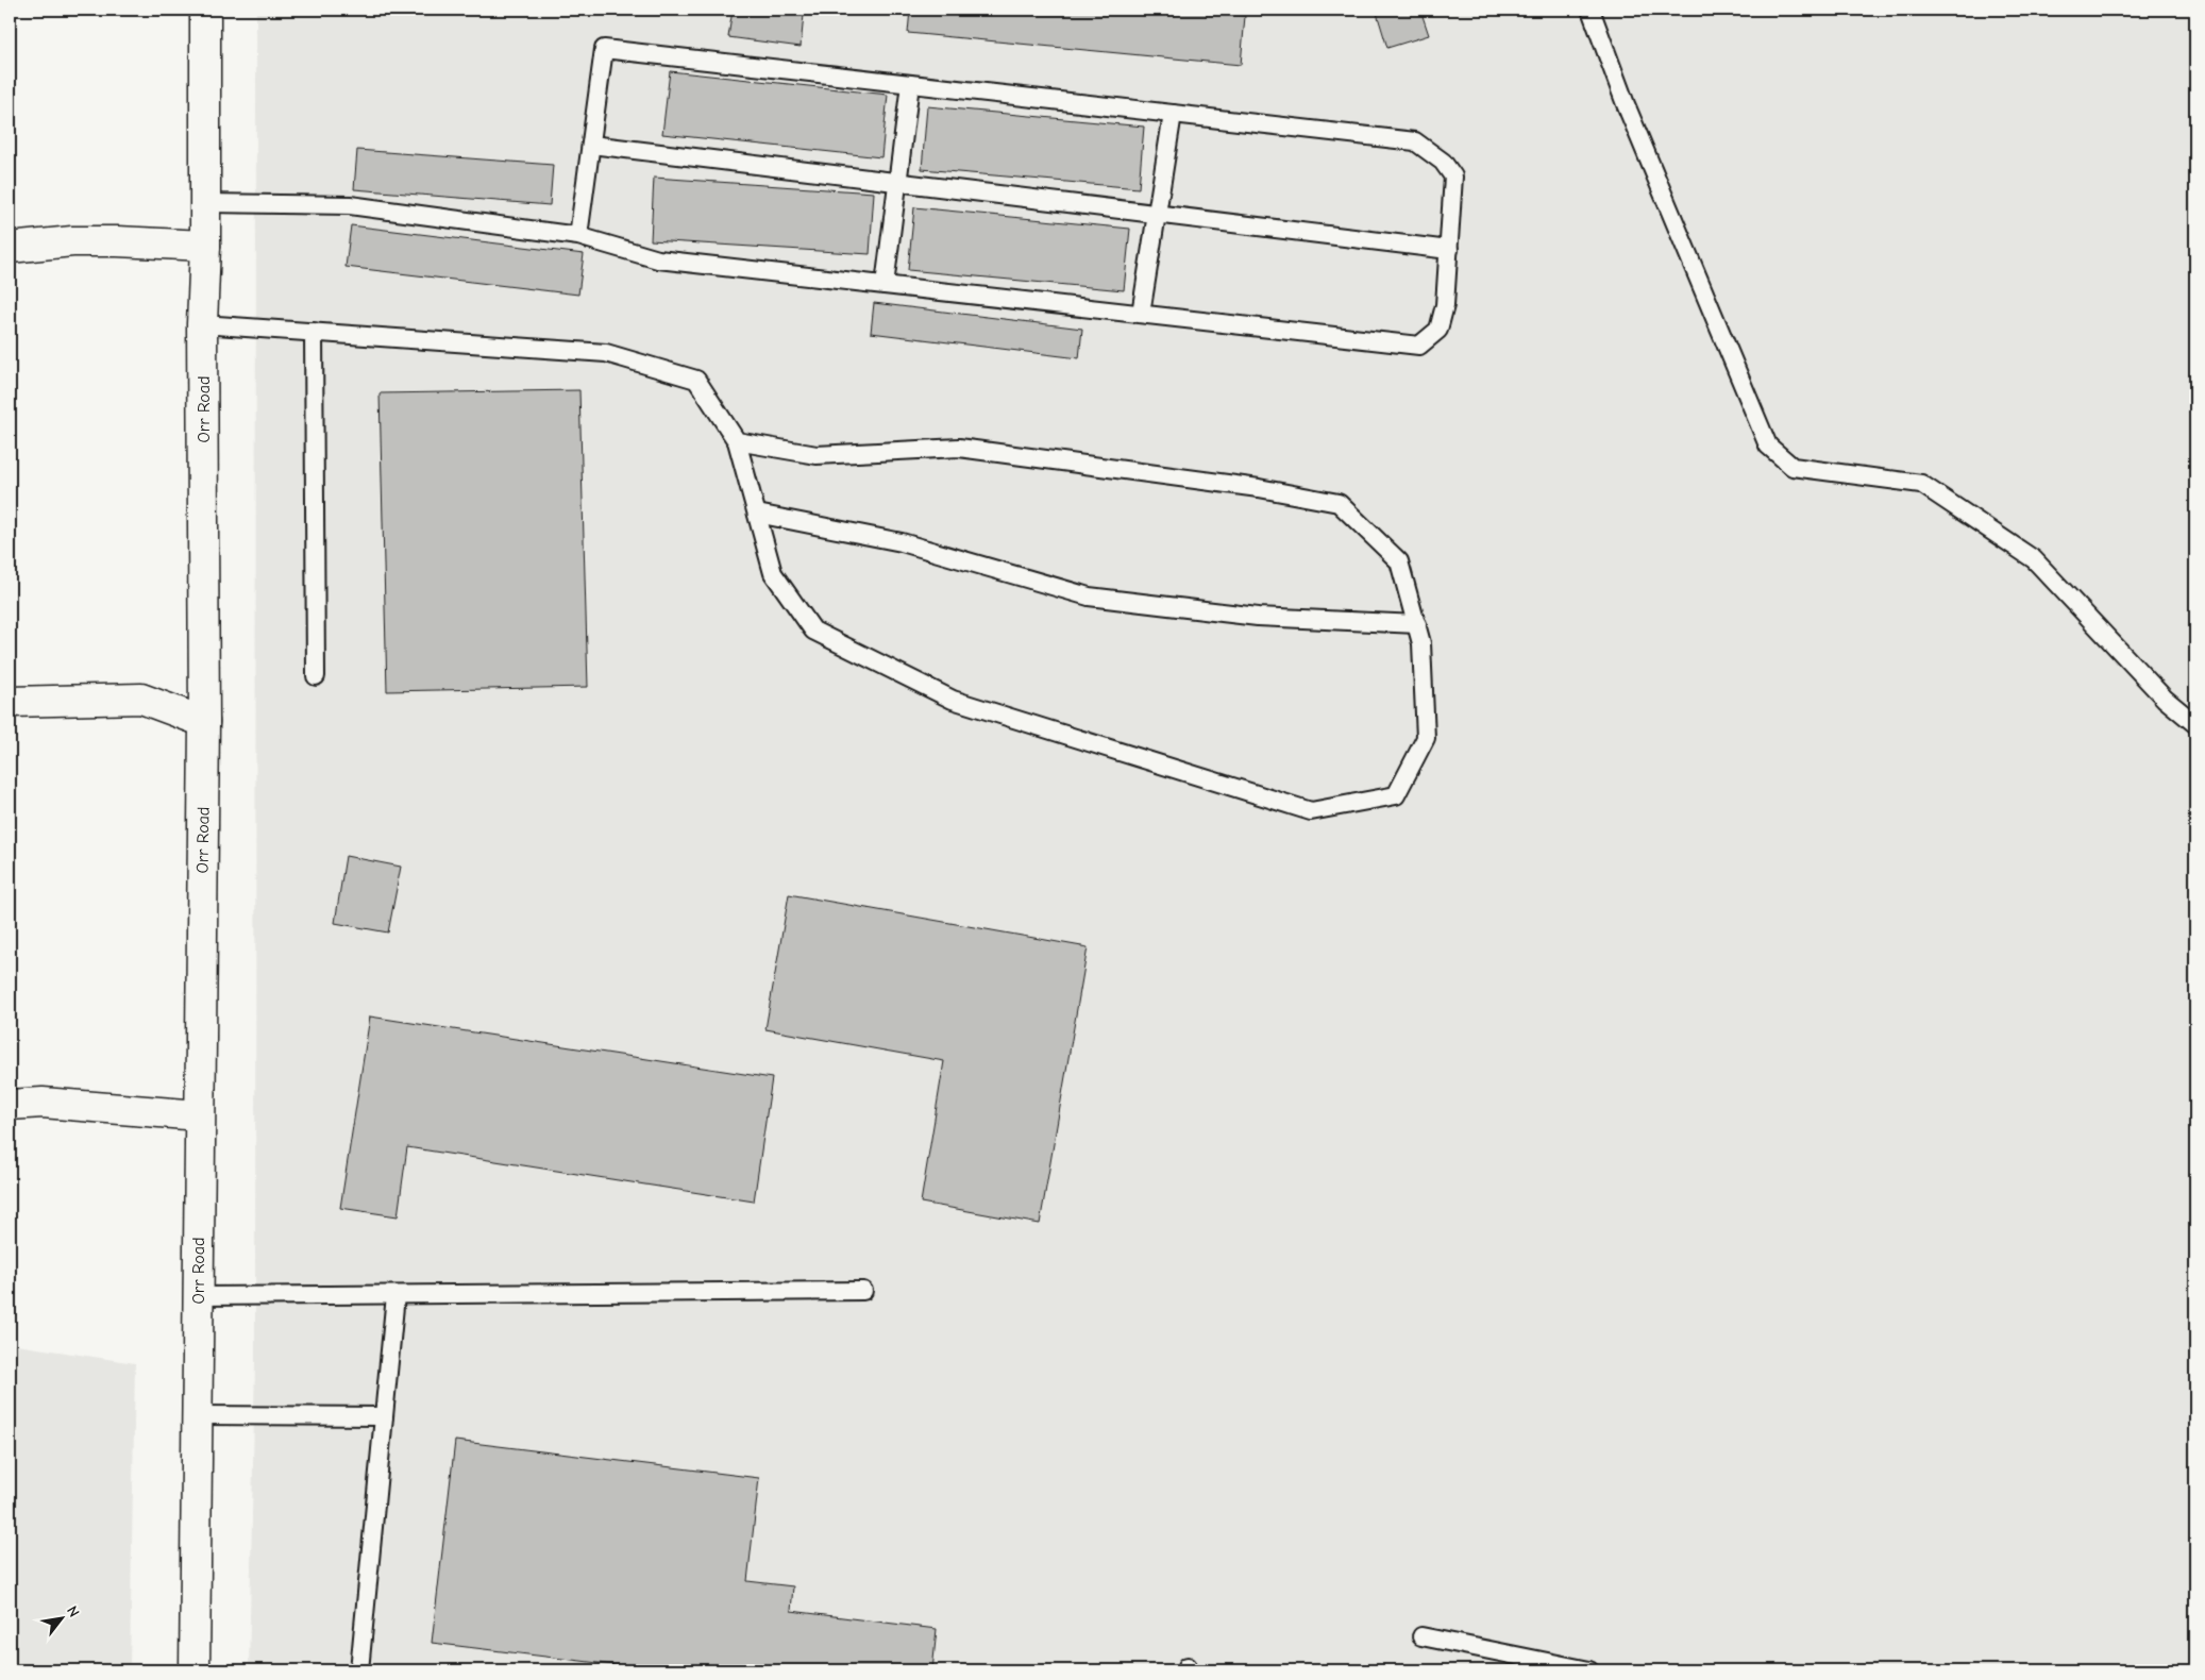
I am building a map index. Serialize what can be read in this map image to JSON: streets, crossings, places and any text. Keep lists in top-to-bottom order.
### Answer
{
  "streets": {
    "street": ["Orr Road"]
  },
  "north": "top right"
}
